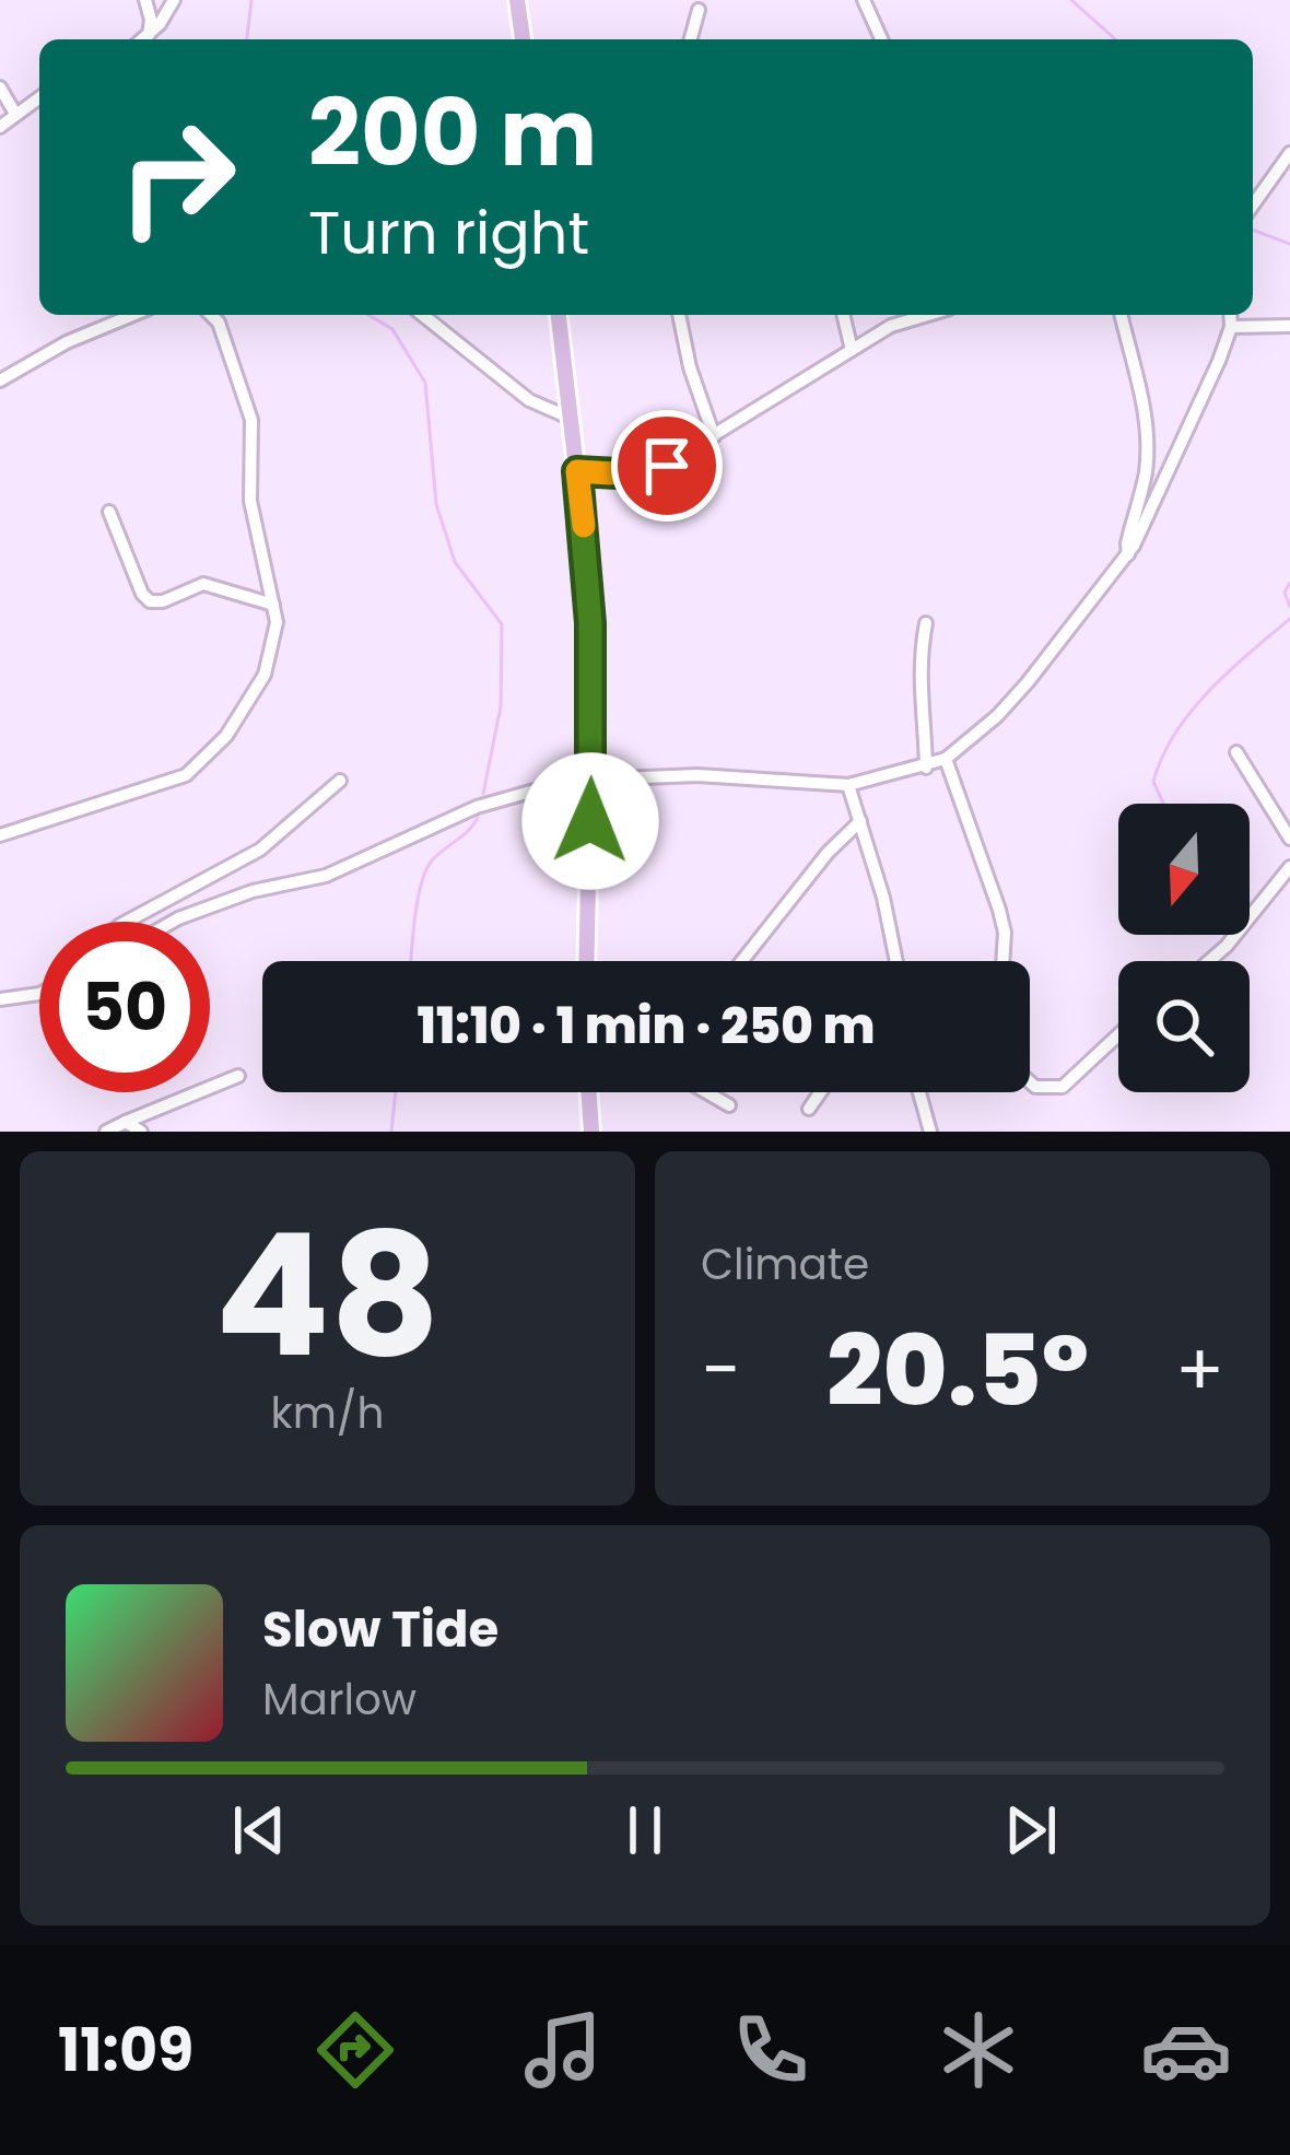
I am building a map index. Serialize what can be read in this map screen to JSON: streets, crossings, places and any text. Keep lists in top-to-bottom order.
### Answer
{
  "north": "bottom",
  "page": {
    "turn": ["200 m", "Turn right"],
    "limit": "50",
    "trip": "11:10 · 1 min · 250 m",
    "tile": [
      ["48", "km/h"],
      "Climate"
    ],
    "heat": ["−", "20.5°", "+"],
    "song": ["Slow Tide", "Marlow"],
    "tabs": "11:09"
  }
}
